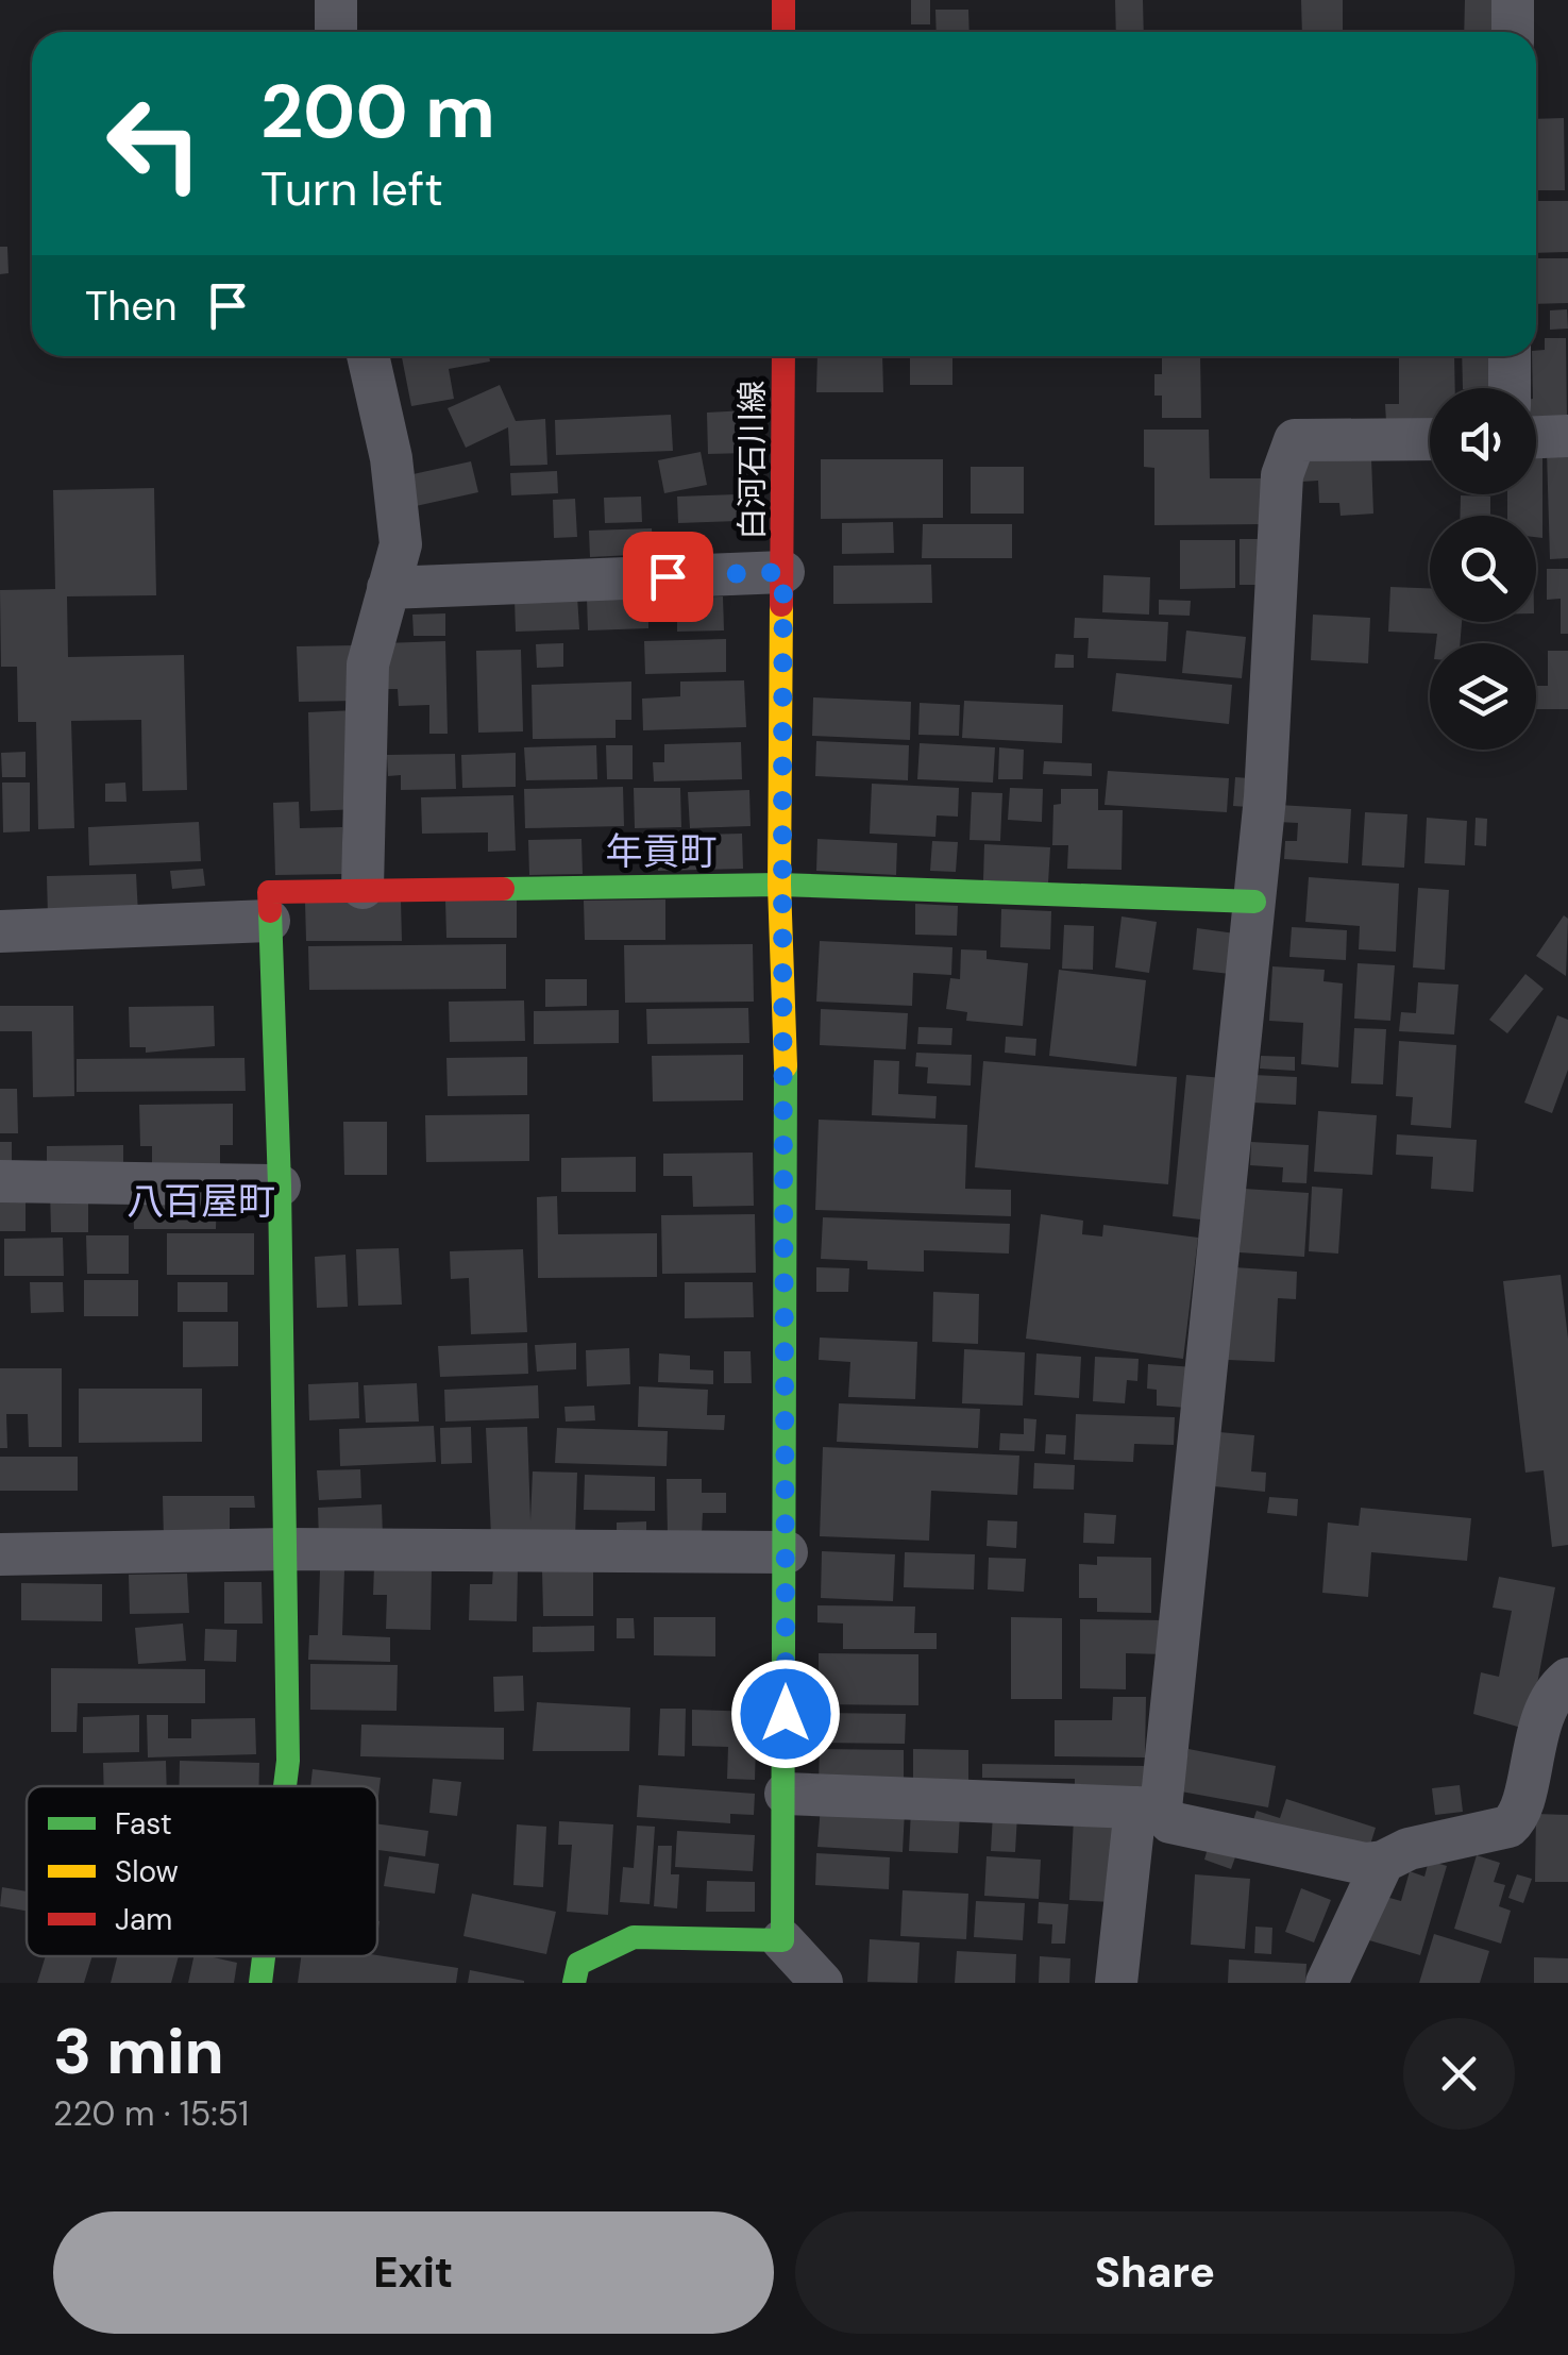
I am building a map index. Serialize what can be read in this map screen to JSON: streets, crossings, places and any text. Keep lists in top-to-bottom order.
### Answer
{
  "streets": {
    "street": ["白河石川線"]
  },
  "districts": ["年貢町", "八百屋町"],
  "legend": ["Fast", "Slow", "Jam"],
  "page": {
    "turn": ["200 m", "Turn left"],
    "then": "Then",
    "heading": ["3 min", "220 m · 15:51"],
    "buttons": ["Exit", "Share"]
  }
}
